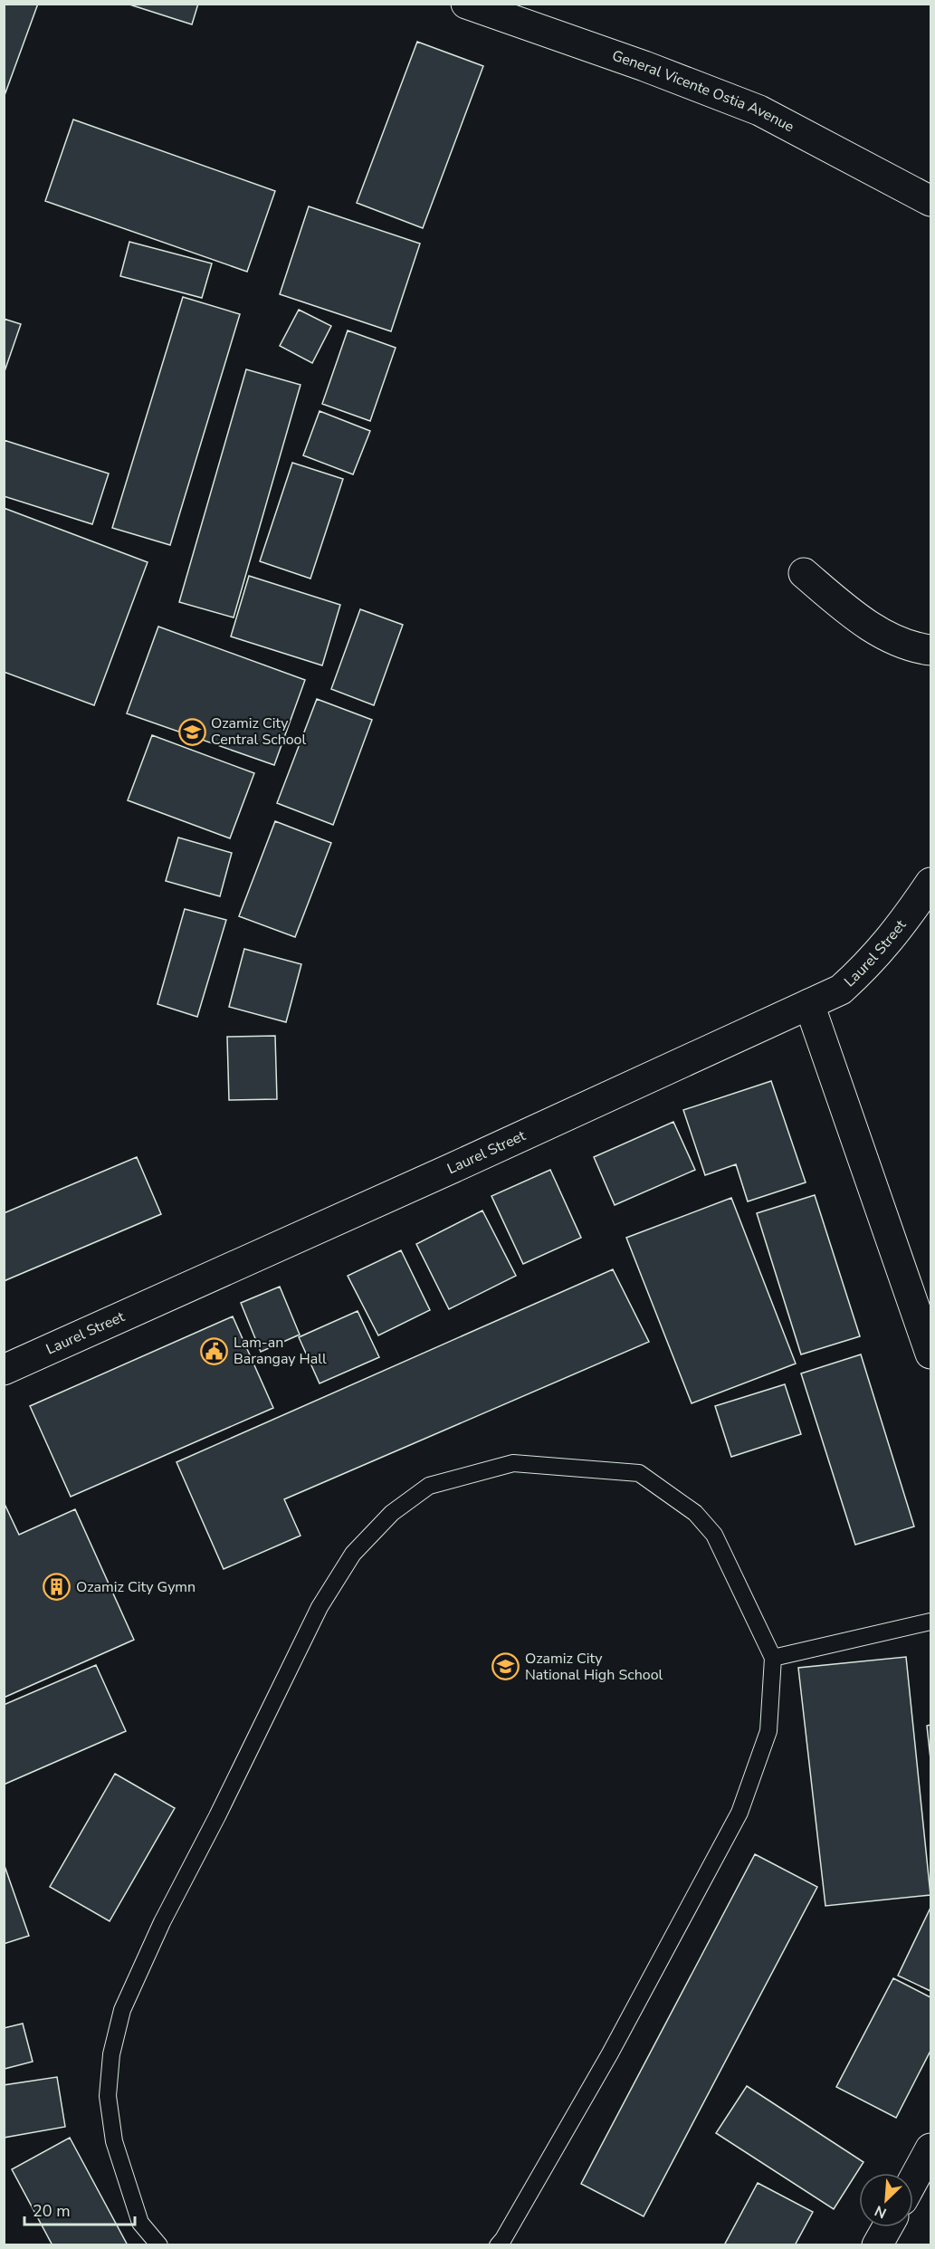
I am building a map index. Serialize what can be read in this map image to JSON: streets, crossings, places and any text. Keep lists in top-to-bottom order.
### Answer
{
  "streets": {
    "street": ["General Vicente Ostia Avenue", "Laurel Street"]
  },
  "places": {
    "school or university": ["Ozamiz City Central School", "Ozamiz City National High School"],
    "public building": ["Lam-an Barangay Hall"],
    "building": ["Ozamiz City Gymn"]
  },
  "scale_bar": "20 m",
  "north": "bottom left"
}
